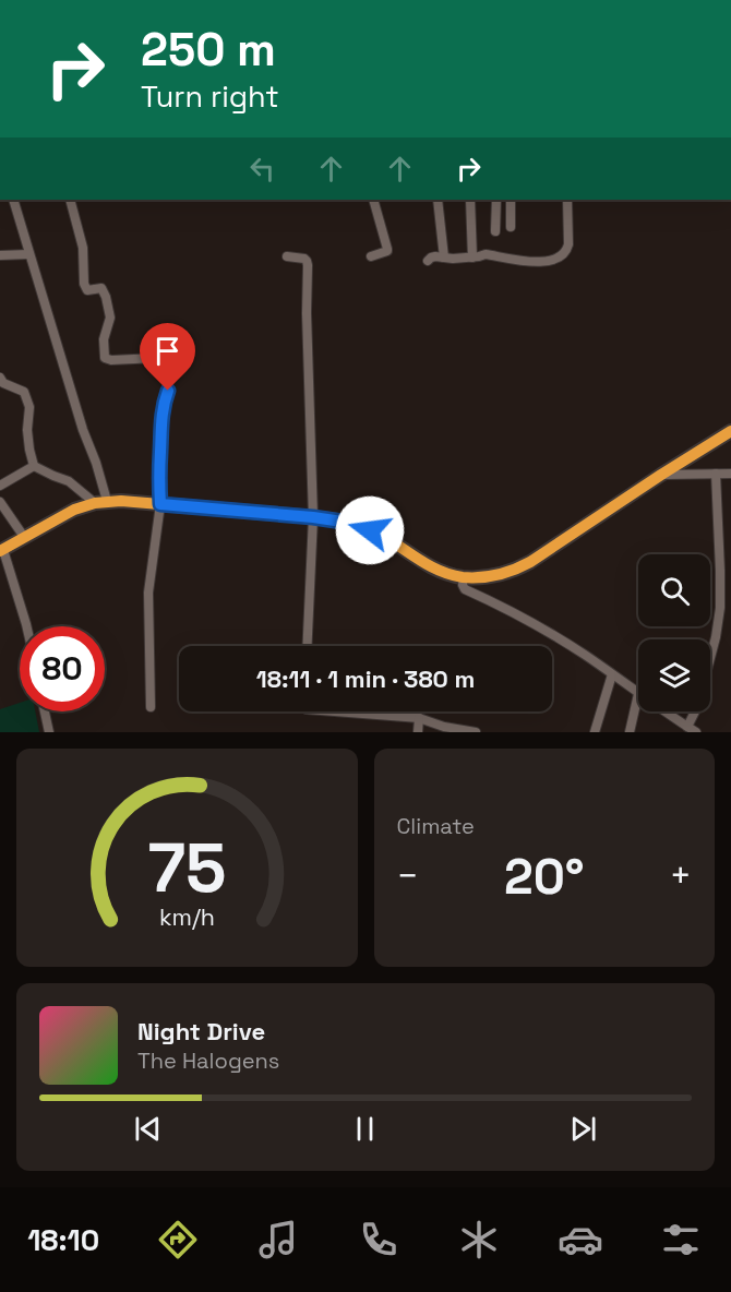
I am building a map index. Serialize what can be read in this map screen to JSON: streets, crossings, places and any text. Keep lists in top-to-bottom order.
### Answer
{
  "page": {
    "turn": ["250 m", "Turn right"],
    "limit": "80",
    "trip": "18:11 · 1 min · 380 m",
    "tile": "Climate",
    "heat": ["−", "20°", "+"],
    "song": ["Night Drive", "The Halogens"],
    "tabs": "18:10",
    "gauge": ["75", "km/h"]
  }
}
